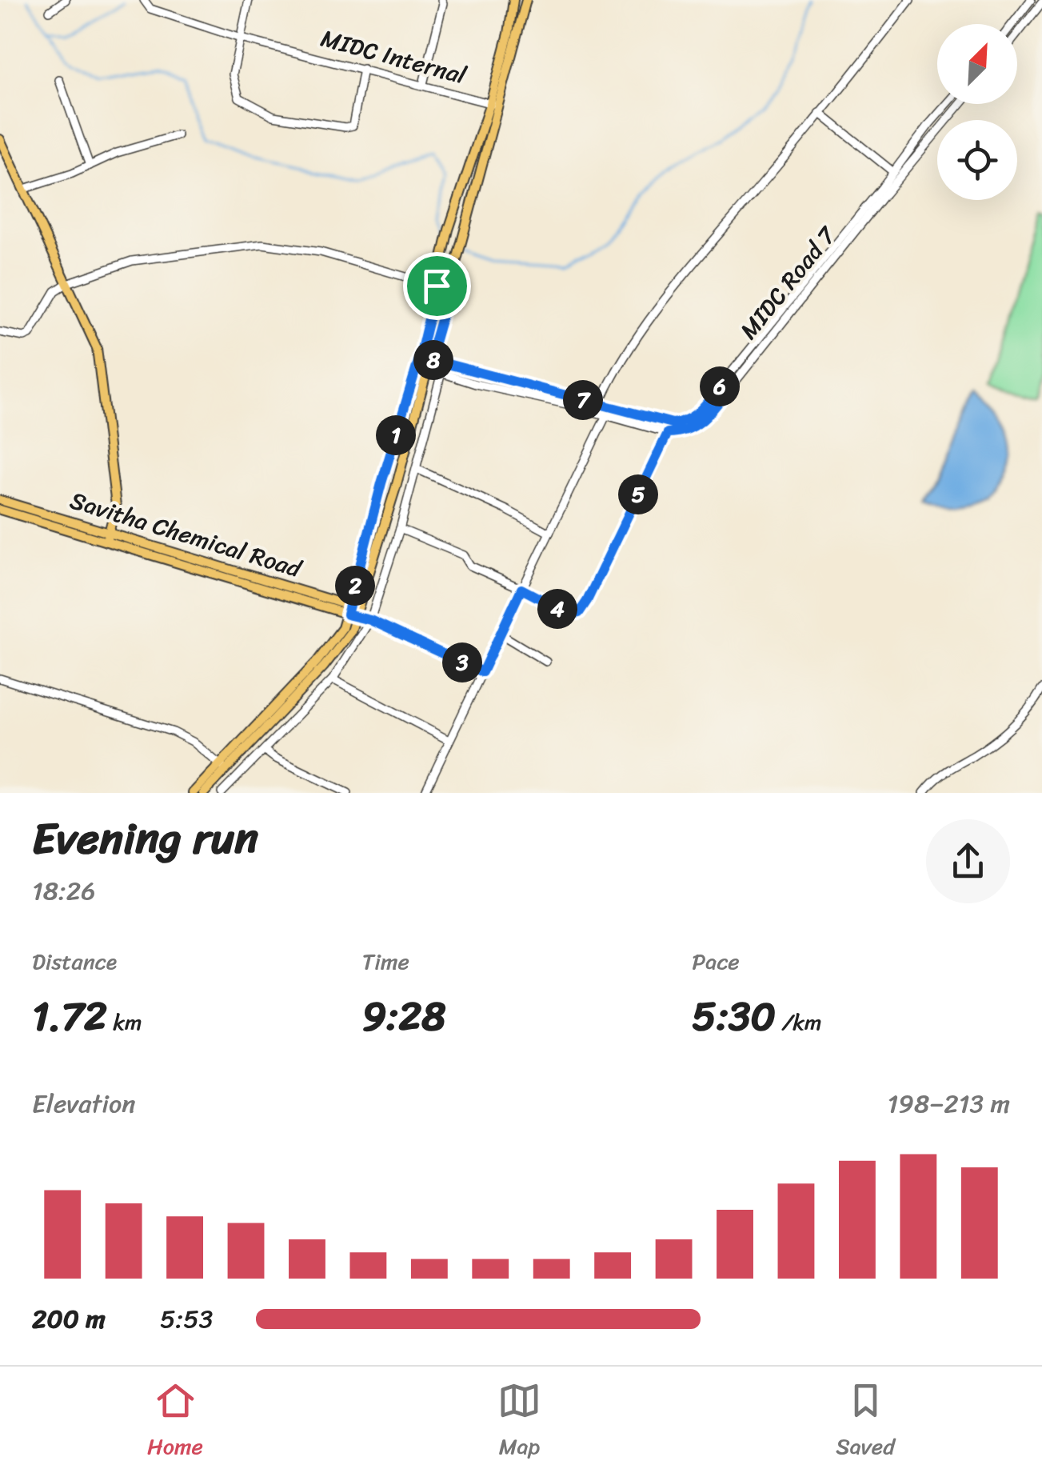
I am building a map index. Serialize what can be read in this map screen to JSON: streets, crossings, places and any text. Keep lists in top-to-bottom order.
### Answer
{
  "streets": {
    "main road": ["Savitha Chemical Road"],
    "street": ["MIDC Internal", "MIDC Road 7"]
  },
  "north": "top right",
  "page": {
    "pins": [
      "8",
      "6",
      "7",
      "1",
      "5",
      "2",
      "4",
      "3"
    ],
    "heading": ["Evening run", "18:26"],
    "stats": [
      ["Distance", "1.72 km"],
      ["Time", "9:28"],
      ["Pace", "5:30 /km"]
    ],
    "chart": ["Elevation", "198–213 m"],
    "list": [
      {
        "name": "200 m",
        "note": "5:53"
      }
    ],
    "tabs": ["Home", "Map", "Saved"]
  }
}
